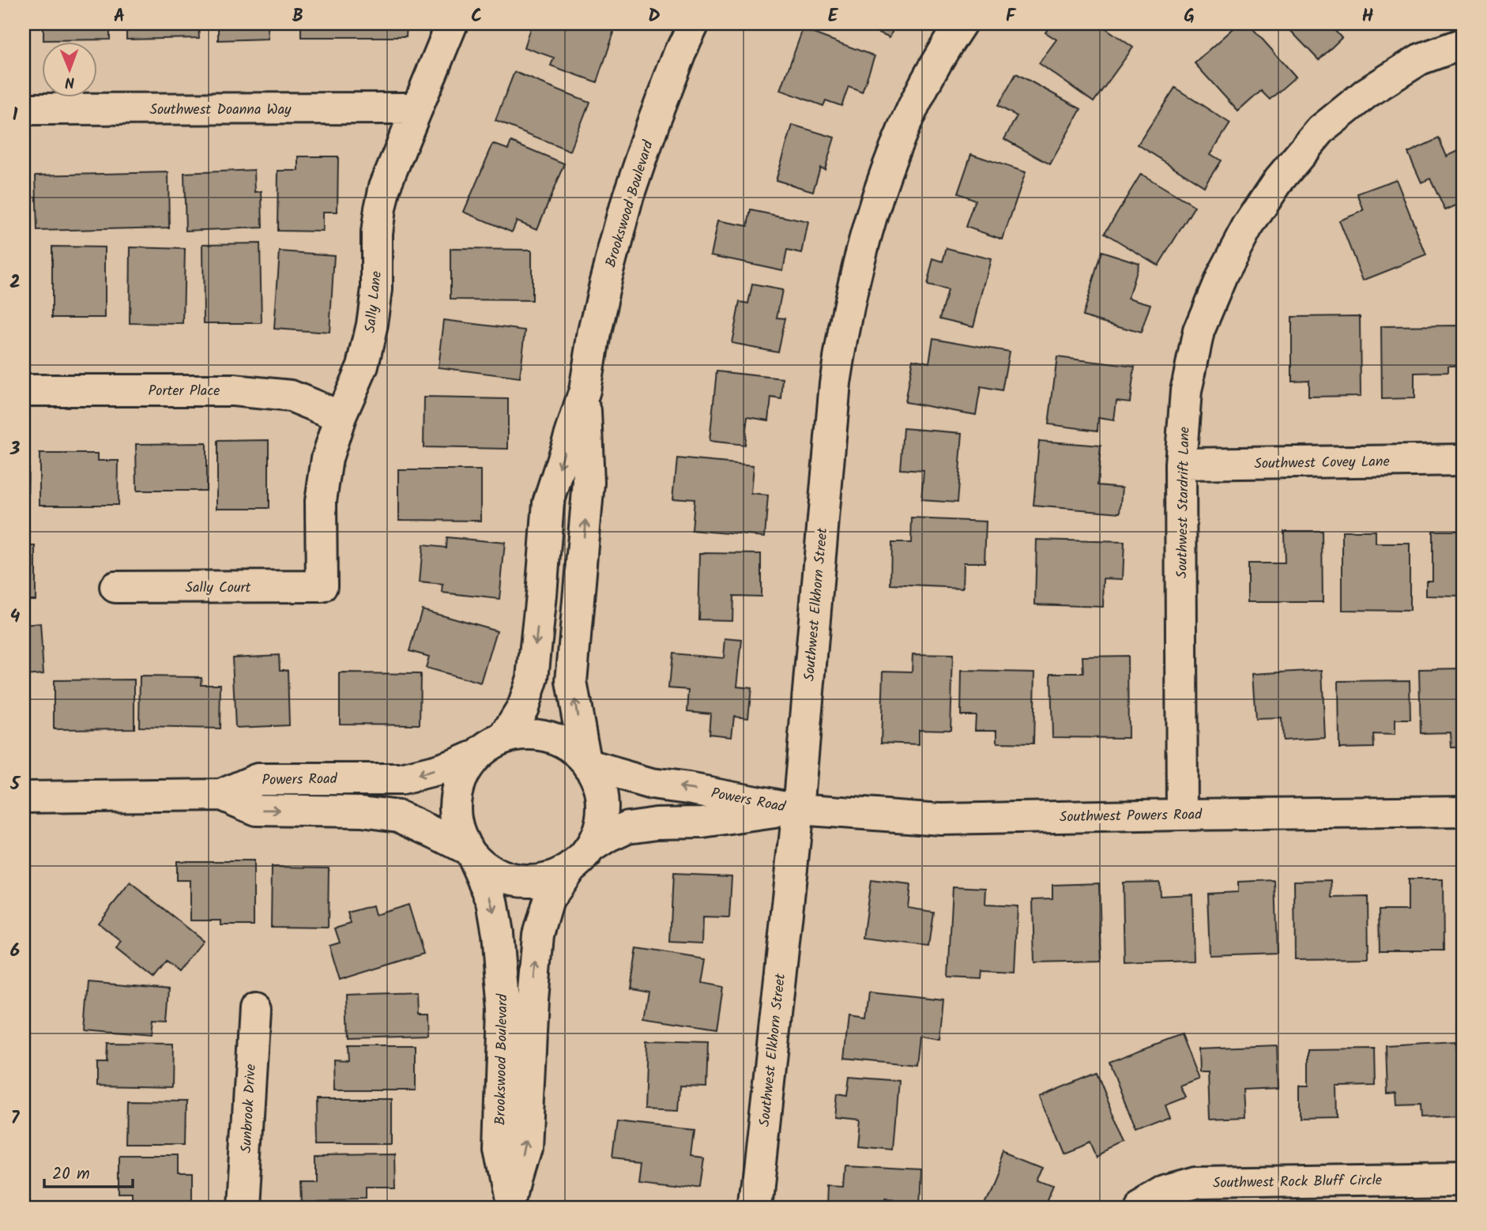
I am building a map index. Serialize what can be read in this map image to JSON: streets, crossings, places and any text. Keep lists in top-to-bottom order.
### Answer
{
  "streets": {
    "street": [
      "Southwest Doanna Way",
      "Brookswood Boulevard",
      "Sally Lane",
      "Porter Place",
      "Southwest Covey Lane",
      "Southwest Stardrift Lane",
      "Sally Court",
      "Southwest Elkhorn Street",
      "Powers Road",
      "Southwest Powers Road",
      "Sunbrook Drive",
      "Southwest Rock Bluff Circle"
    ]
  },
  "crossings": [
    ["Southwest Doanna Way", "Sally Lane"],
    ["Brookswood Boulevard", "Powers Road"],
    ["Sally Lane", "Porter Place"],
    ["Sally Lane", "Sally Court"],
    ["Southwest Covey Lane", "Southwest Stardrift Lane"],
    ["Southwest Stardrift Lane", "Southwest Powers Road"],
    ["Southwest Elkhorn Street", "Powers Road"],
    ["Southwest Elkhorn Street", "Southwest Powers Road"],
    ["Powers Road", "Southwest Powers Road"]
  ],
  "scale_bar": "20 m",
  "north": "bottom",
  "grid": {
    "columns": [
      "A",
      "B",
      "C",
      "D",
      "E",
      "F",
      "G",
      "H"
    ],
    "rows": [
      "1",
      "2",
      "3",
      "4",
      "5",
      "6",
      "7"
    ]
  }
}
